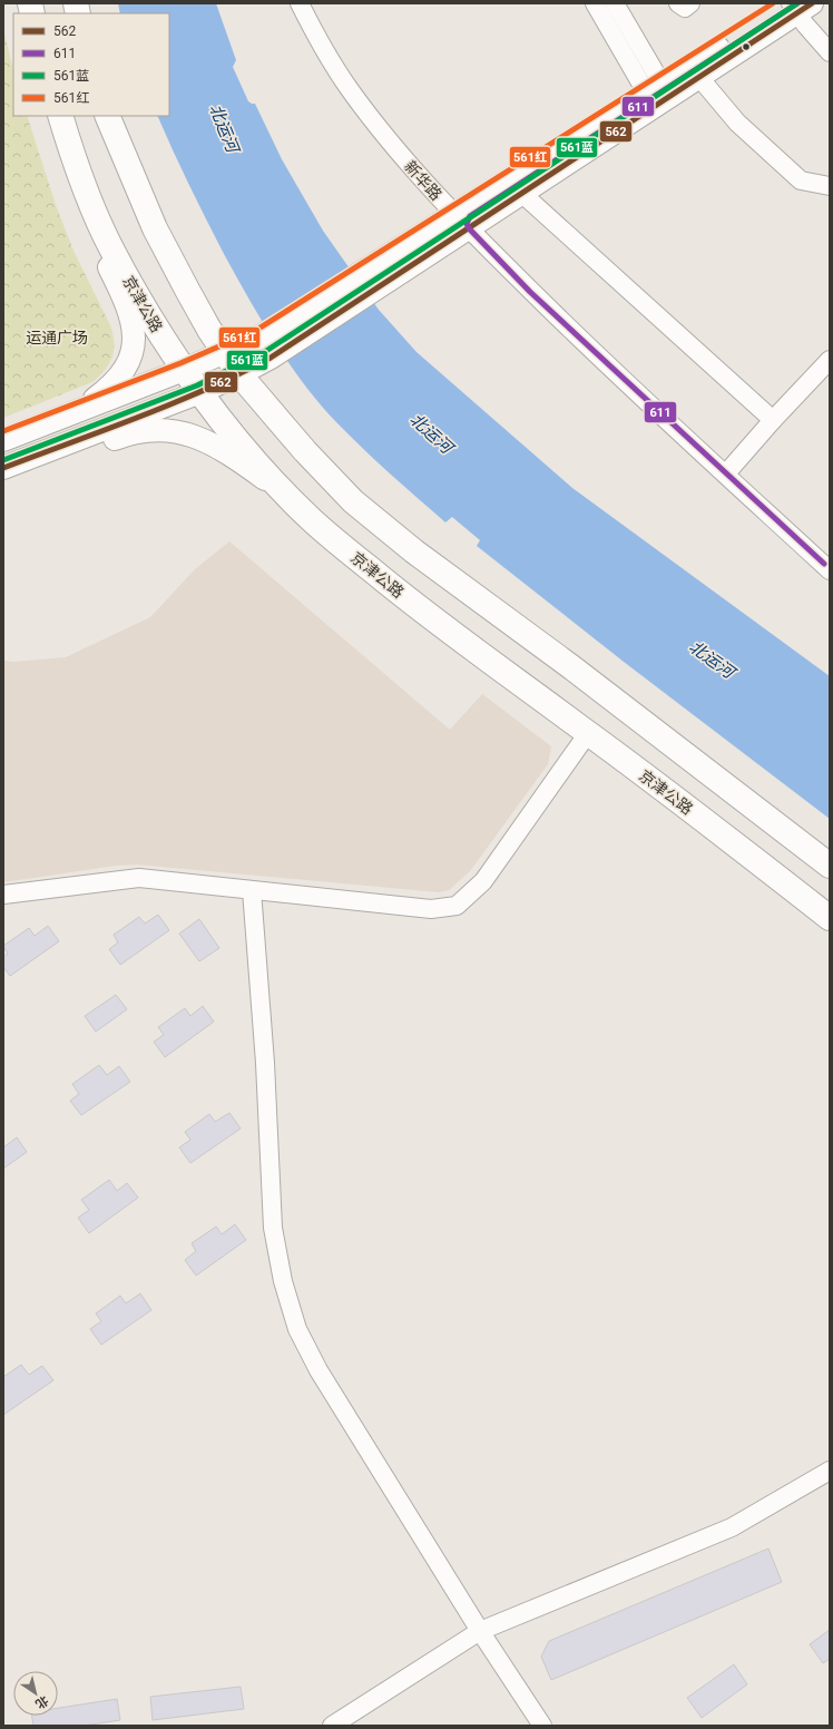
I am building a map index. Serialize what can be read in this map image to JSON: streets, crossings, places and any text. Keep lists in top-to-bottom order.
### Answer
{
  "streets": {
    "highway": ["京津公路"],
    "street": ["新华路"]
  },
  "water": ["北运河"],
  "parks": ["运通广场"],
  "lines": [
    "transit line 562",
    "transit line 611",
    "transit line 561蓝",
    "transit line 561红"
  ],
  "legend": [
    "562",
    "611",
    "561蓝",
    "561红"
  ],
  "north": "bottom right"
}
